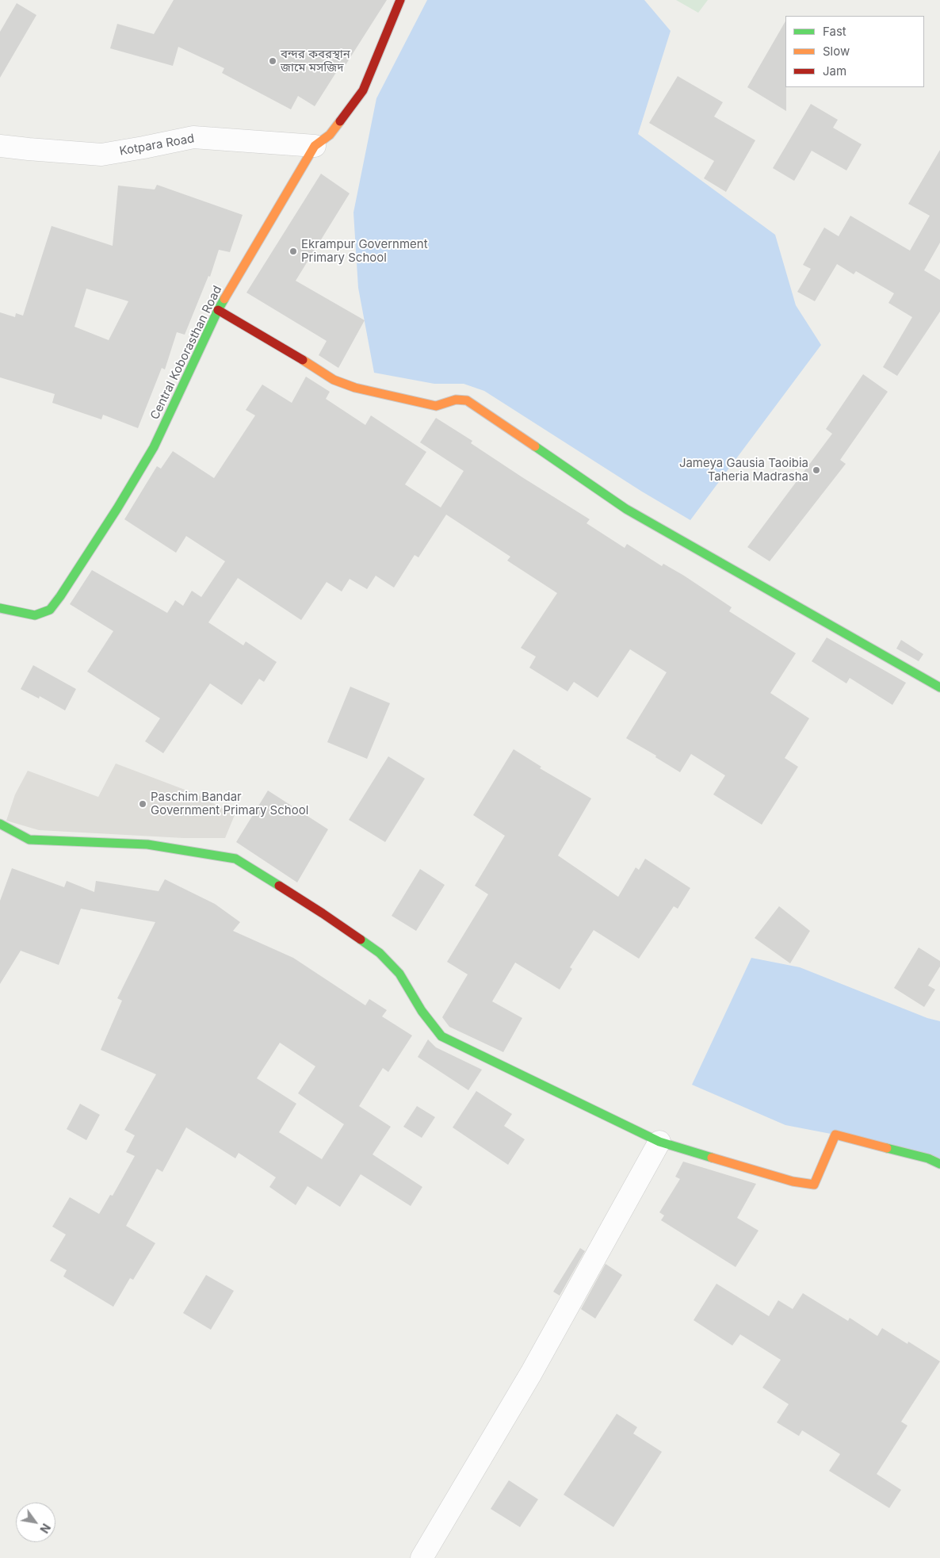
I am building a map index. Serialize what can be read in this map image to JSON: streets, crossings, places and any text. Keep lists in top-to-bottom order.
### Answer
{
  "streets": {
    "street": ["Kotpara Road", "Central Koborasthan Road"]
  },
  "crossings": [
    ["Kotpara Road", "Central Koborasthan Road"]
  ],
  "places": [
    "বন্দর কবরস্থান জামে মসজিদ",
    "Ekrampur Government Primary School",
    "Jameya Gausia Taoibia Taheria Madrasha",
    "Paschim Bandar Government Primary School"
  ],
  "legend": ["Fast", "Slow", "Jam"],
  "north": "bottom right"
}
